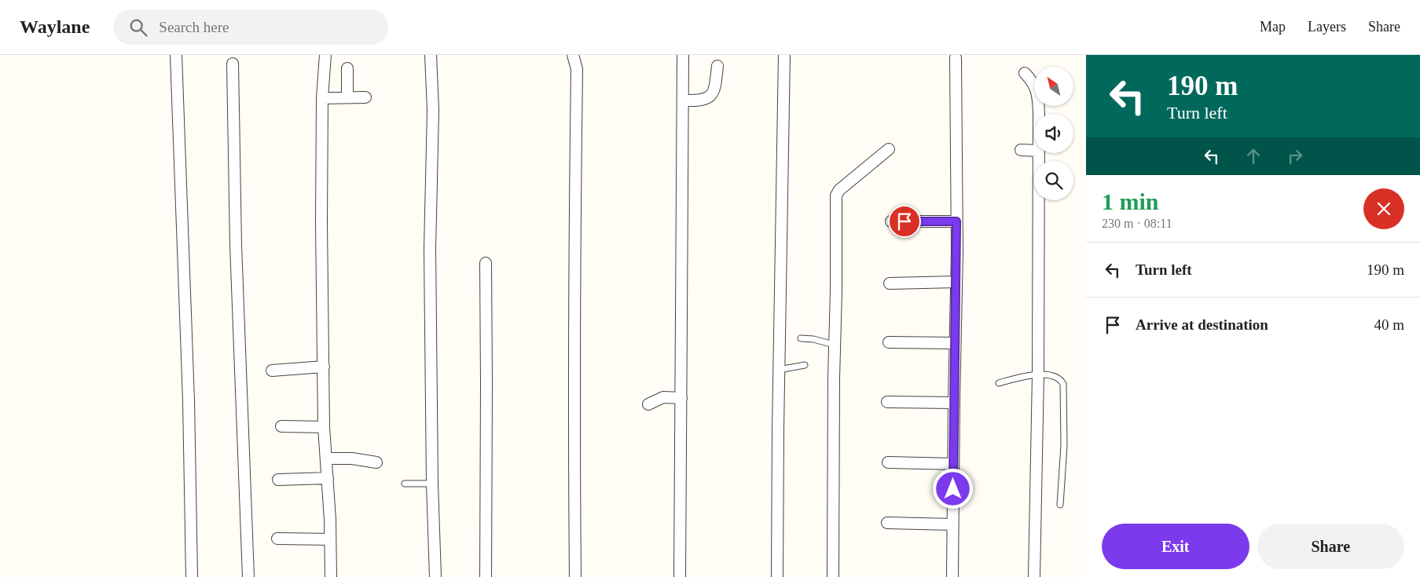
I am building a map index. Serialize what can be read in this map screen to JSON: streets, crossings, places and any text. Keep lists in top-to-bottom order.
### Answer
{
  "north": "top left",
  "page": {
    "header": "Waylane",
    "search": "Search here",
    "nav": ["Map", "Layers", "Share"],
    "turn": ["190 m", "Turn left"],
    "heading": ["1 min", "230 m · 08:11"],
    "list": [
      {
        "name": "Turn left",
        "value": "190 m"
      },
      {
        "name": "Arrive at destination",
        "value": "40 m"
      }
    ],
    "buttons": ["Exit", "Share"]
  }
}
